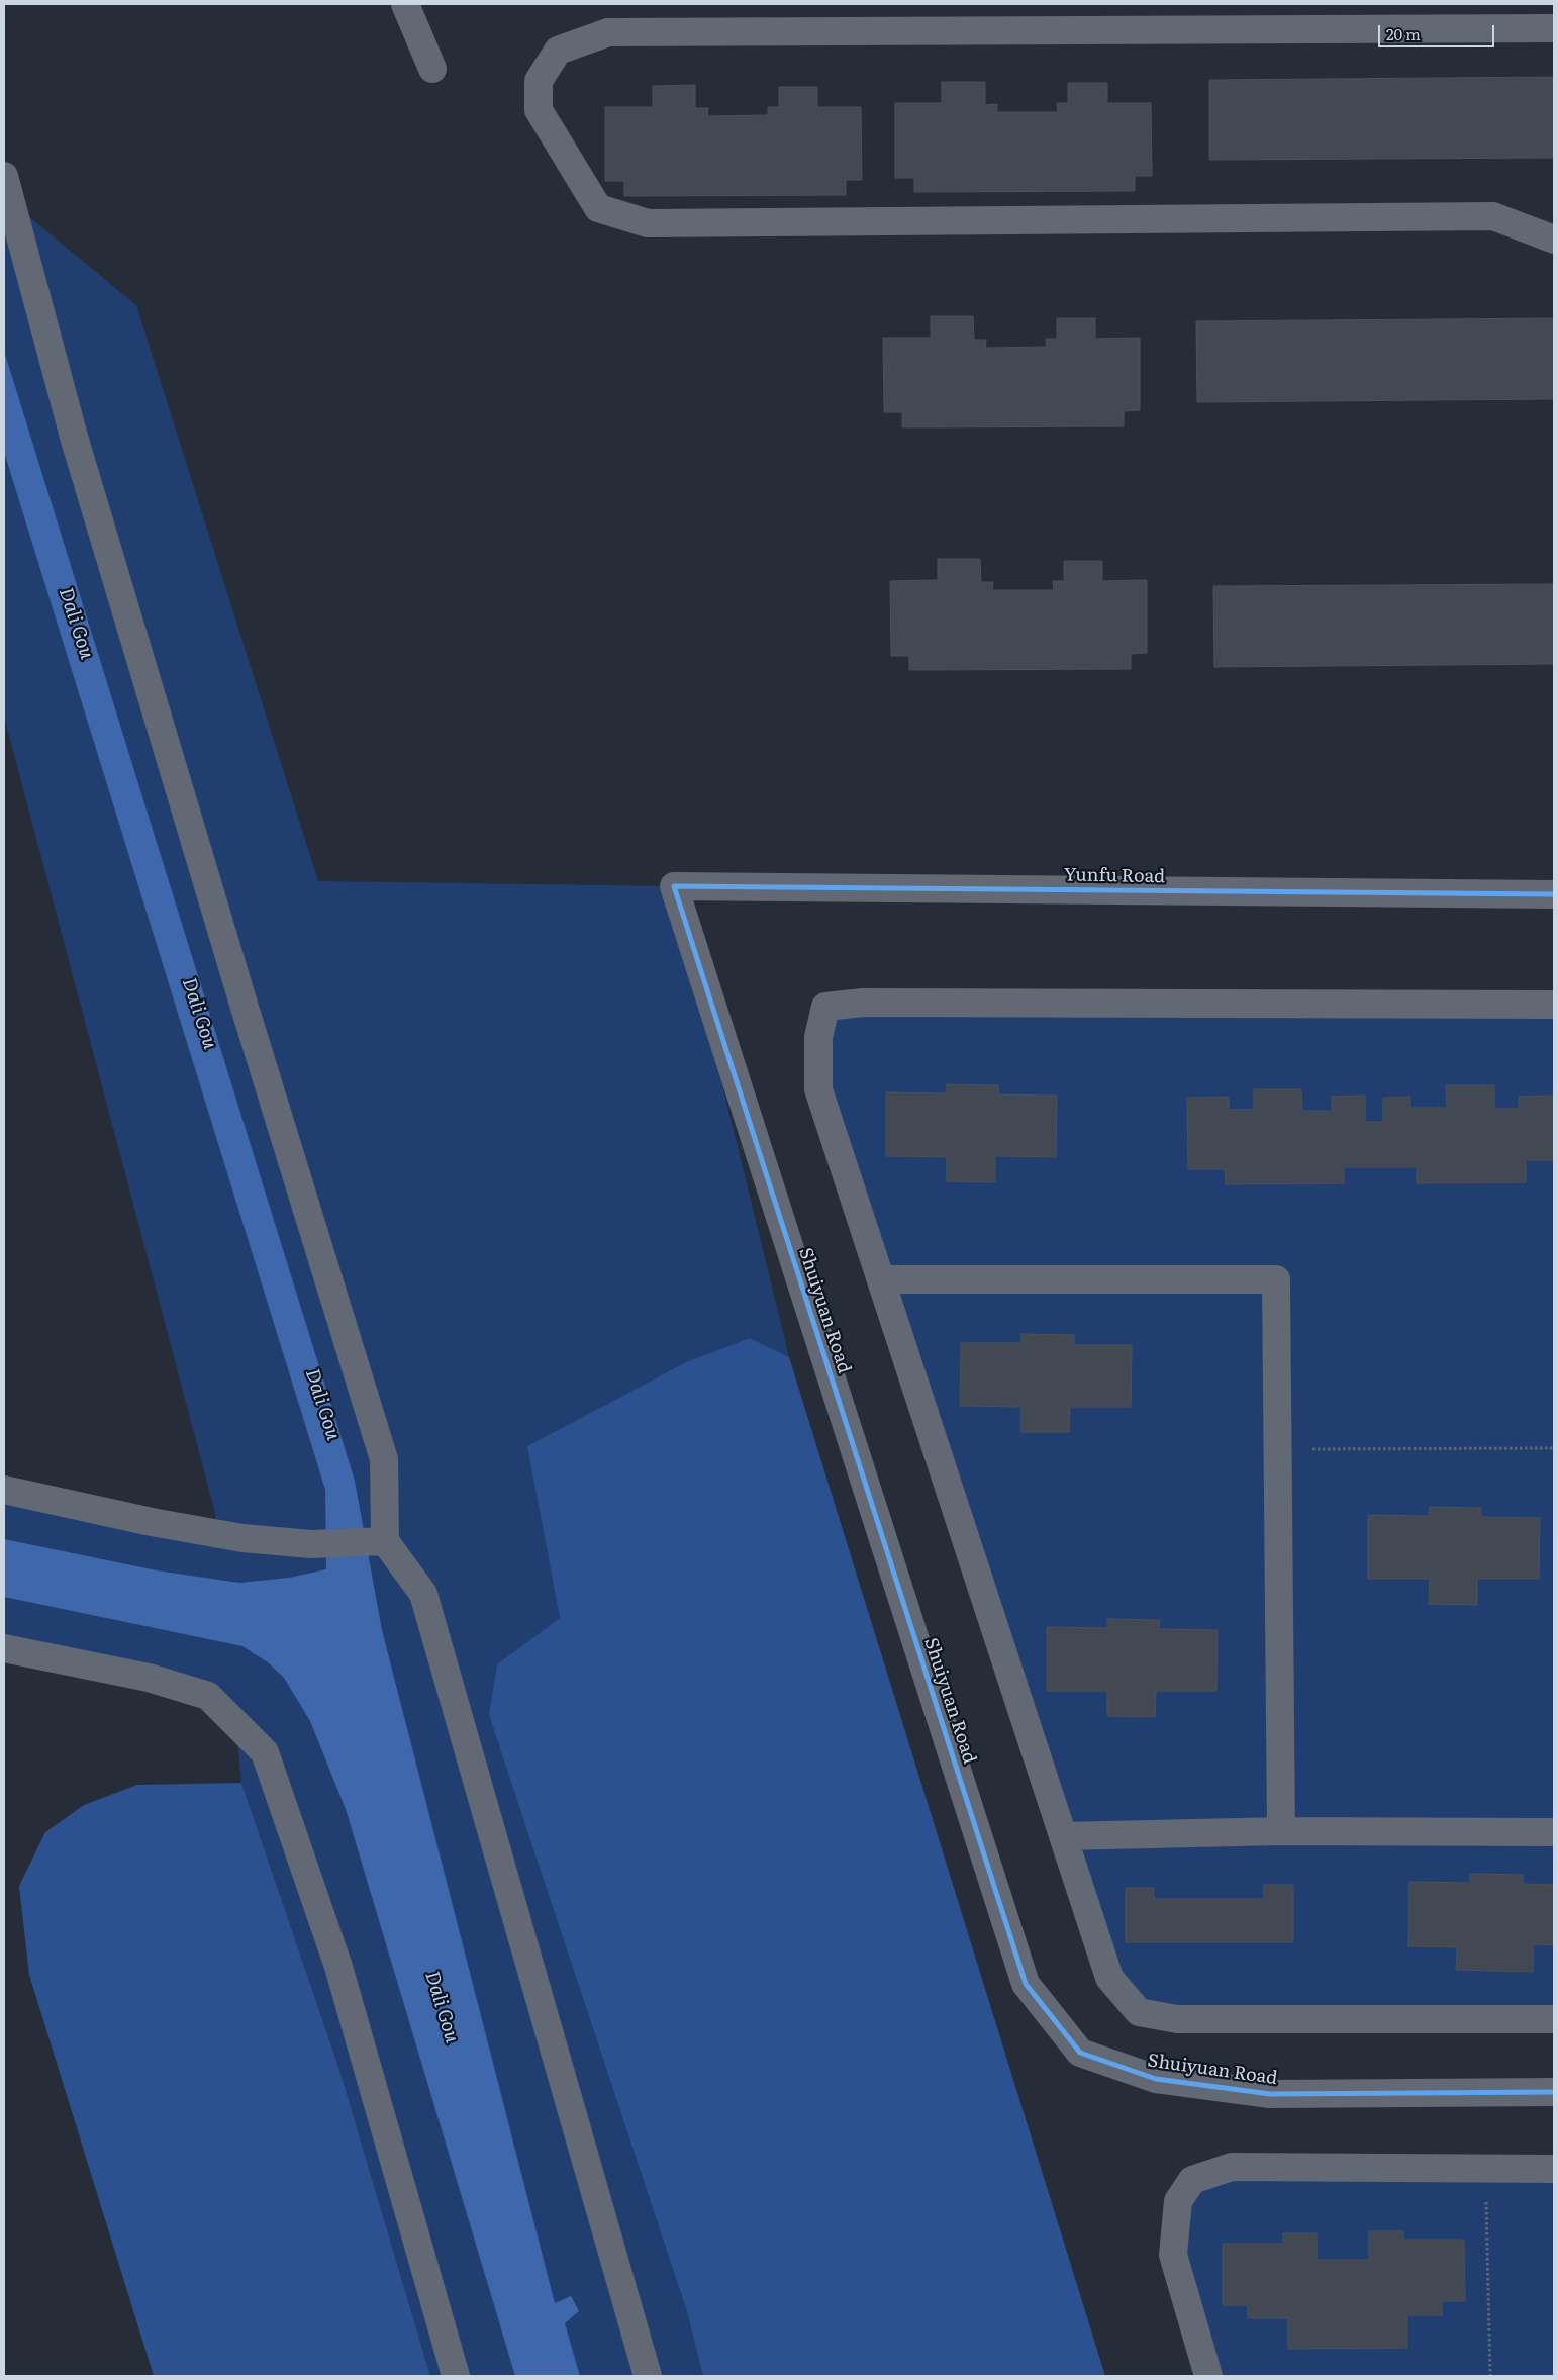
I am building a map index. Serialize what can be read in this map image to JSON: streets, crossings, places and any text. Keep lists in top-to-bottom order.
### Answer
{
  "streets": {
    "street": ["Yunfu Road", "Shuiyuan Road"]
  },
  "crossings": [
    ["Yunfu Road", "Shuiyuan Road"]
  ],
  "water": ["Dali Gou"],
  "scale_bar": "20 m"
}
